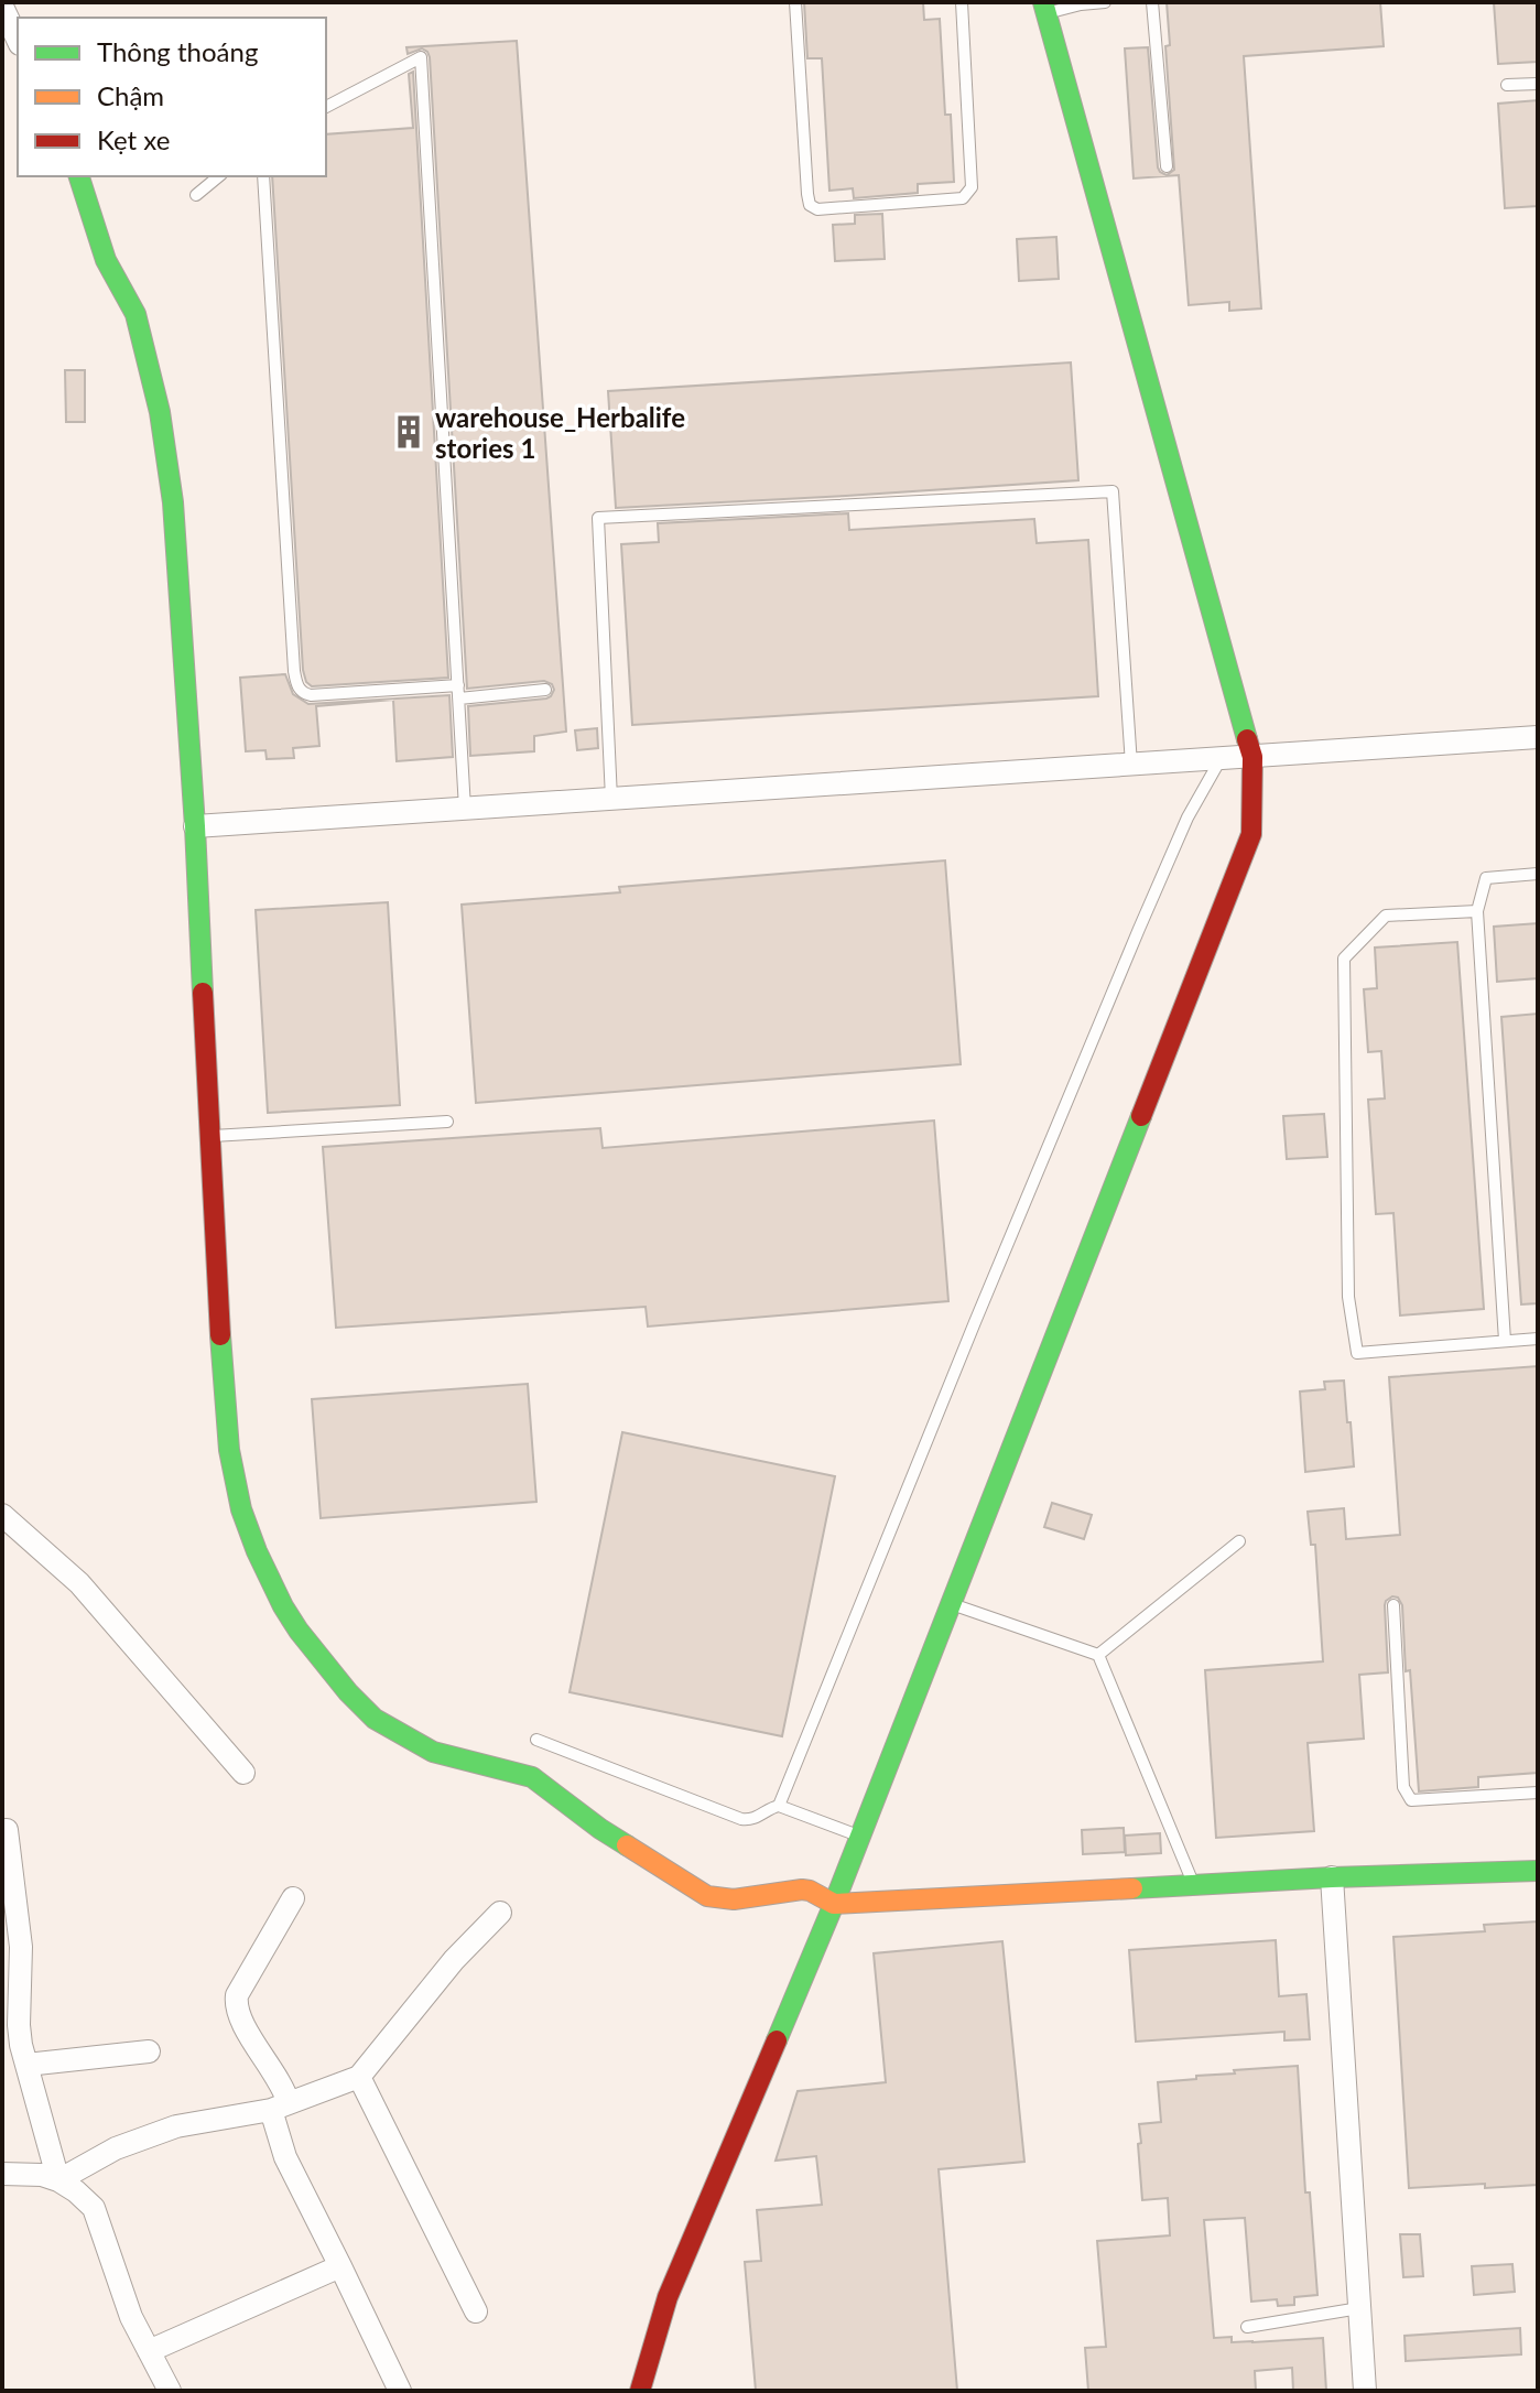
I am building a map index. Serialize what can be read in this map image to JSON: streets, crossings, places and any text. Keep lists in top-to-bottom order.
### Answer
{
  "places": {
    "building": ["warehouse_Herbalife stories 1"]
  },
  "legend": ["Thông thoáng", "Chậm", "Kẹt xe"]
}
